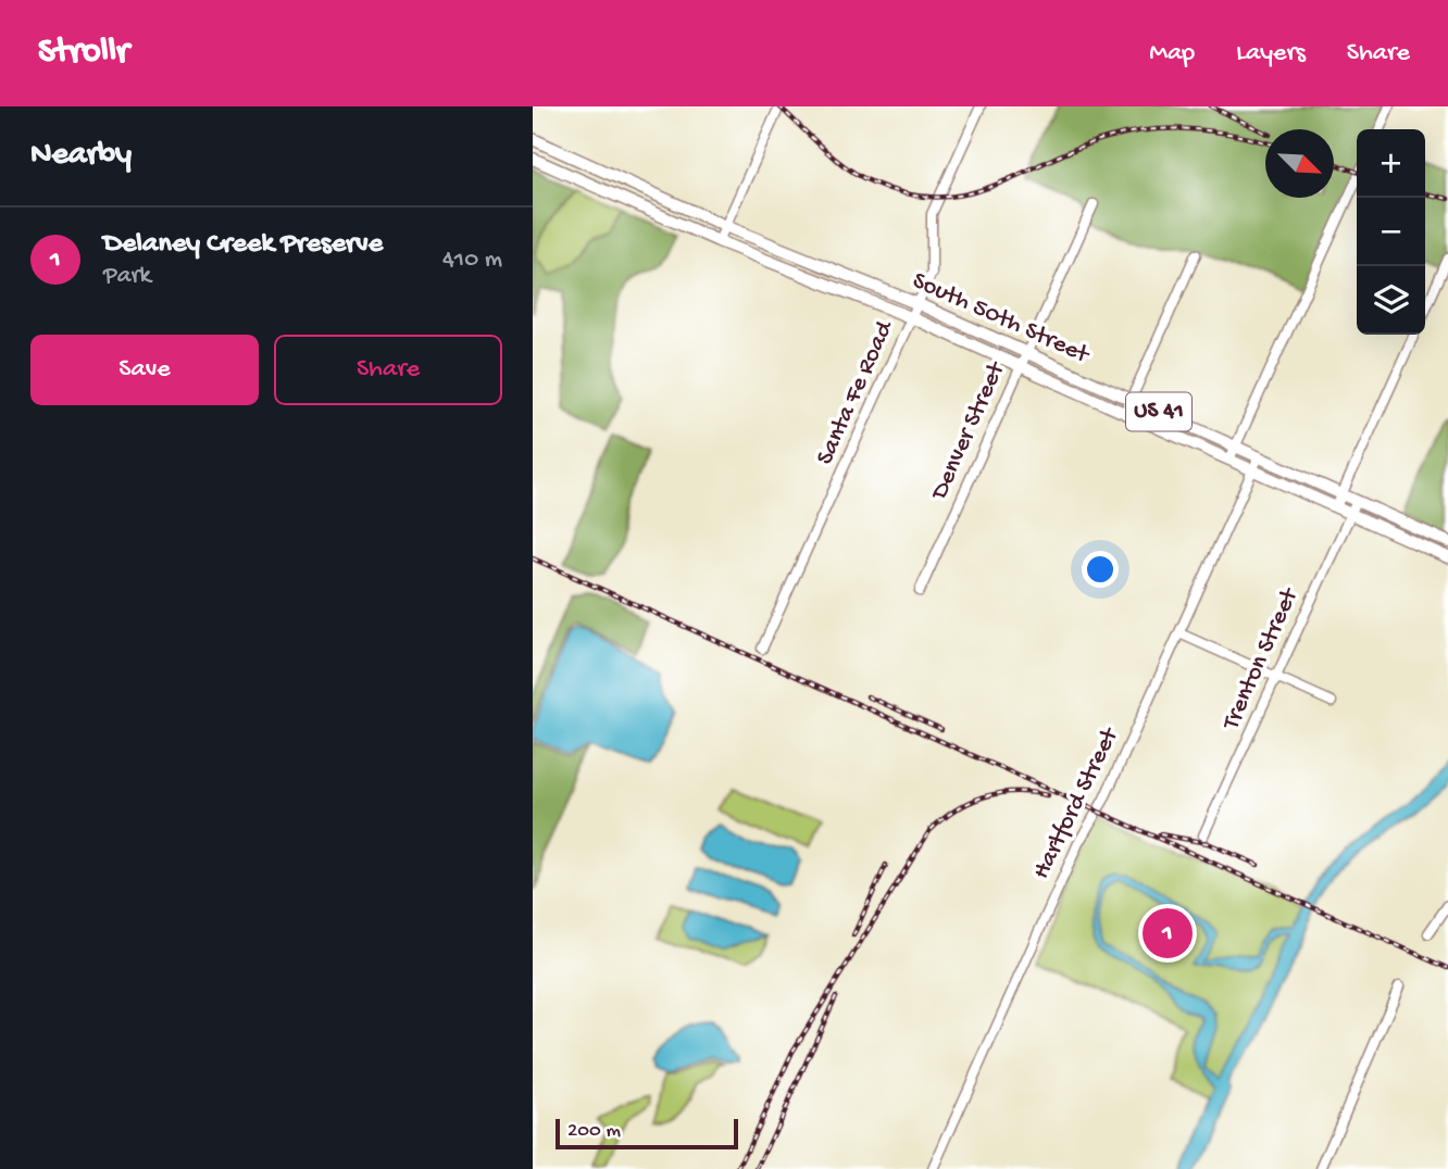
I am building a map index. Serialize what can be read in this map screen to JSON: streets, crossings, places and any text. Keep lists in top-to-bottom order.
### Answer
{
  "streets": {
    "main road": ["South 50th Street", "US 41"],
    "street": [
      "Santa Fe Road",
      "Denver Street",
      "Trenton Street",
      "Hartford Street"
    ]
  },
  "crossings": [
    ["South 50th Street", "Santa Fe Road"],
    ["South 50th Street", "Denver Street"],
    ["South 50th Street", "Trenton Street"],
    ["South 50th Street", "Hartford Street"]
  ],
  "scale_bar": "200 m",
  "north": "bottom right",
  "page": {
    "header": "Strollr",
    "nav": ["Map", "Layers", "Share"],
    "heading": "Nearby",
    "map_buttons": ["+", "−"],
    "list": [
      {
        "mark": "1",
        "name": "Delaney Creek Preserve",
        "note": "Park",
        "value": "410 m"
      }
    ],
    "buttons": ["Save", "Share"],
    "pins": "1",
    "scale": "200 m"
  }
}
